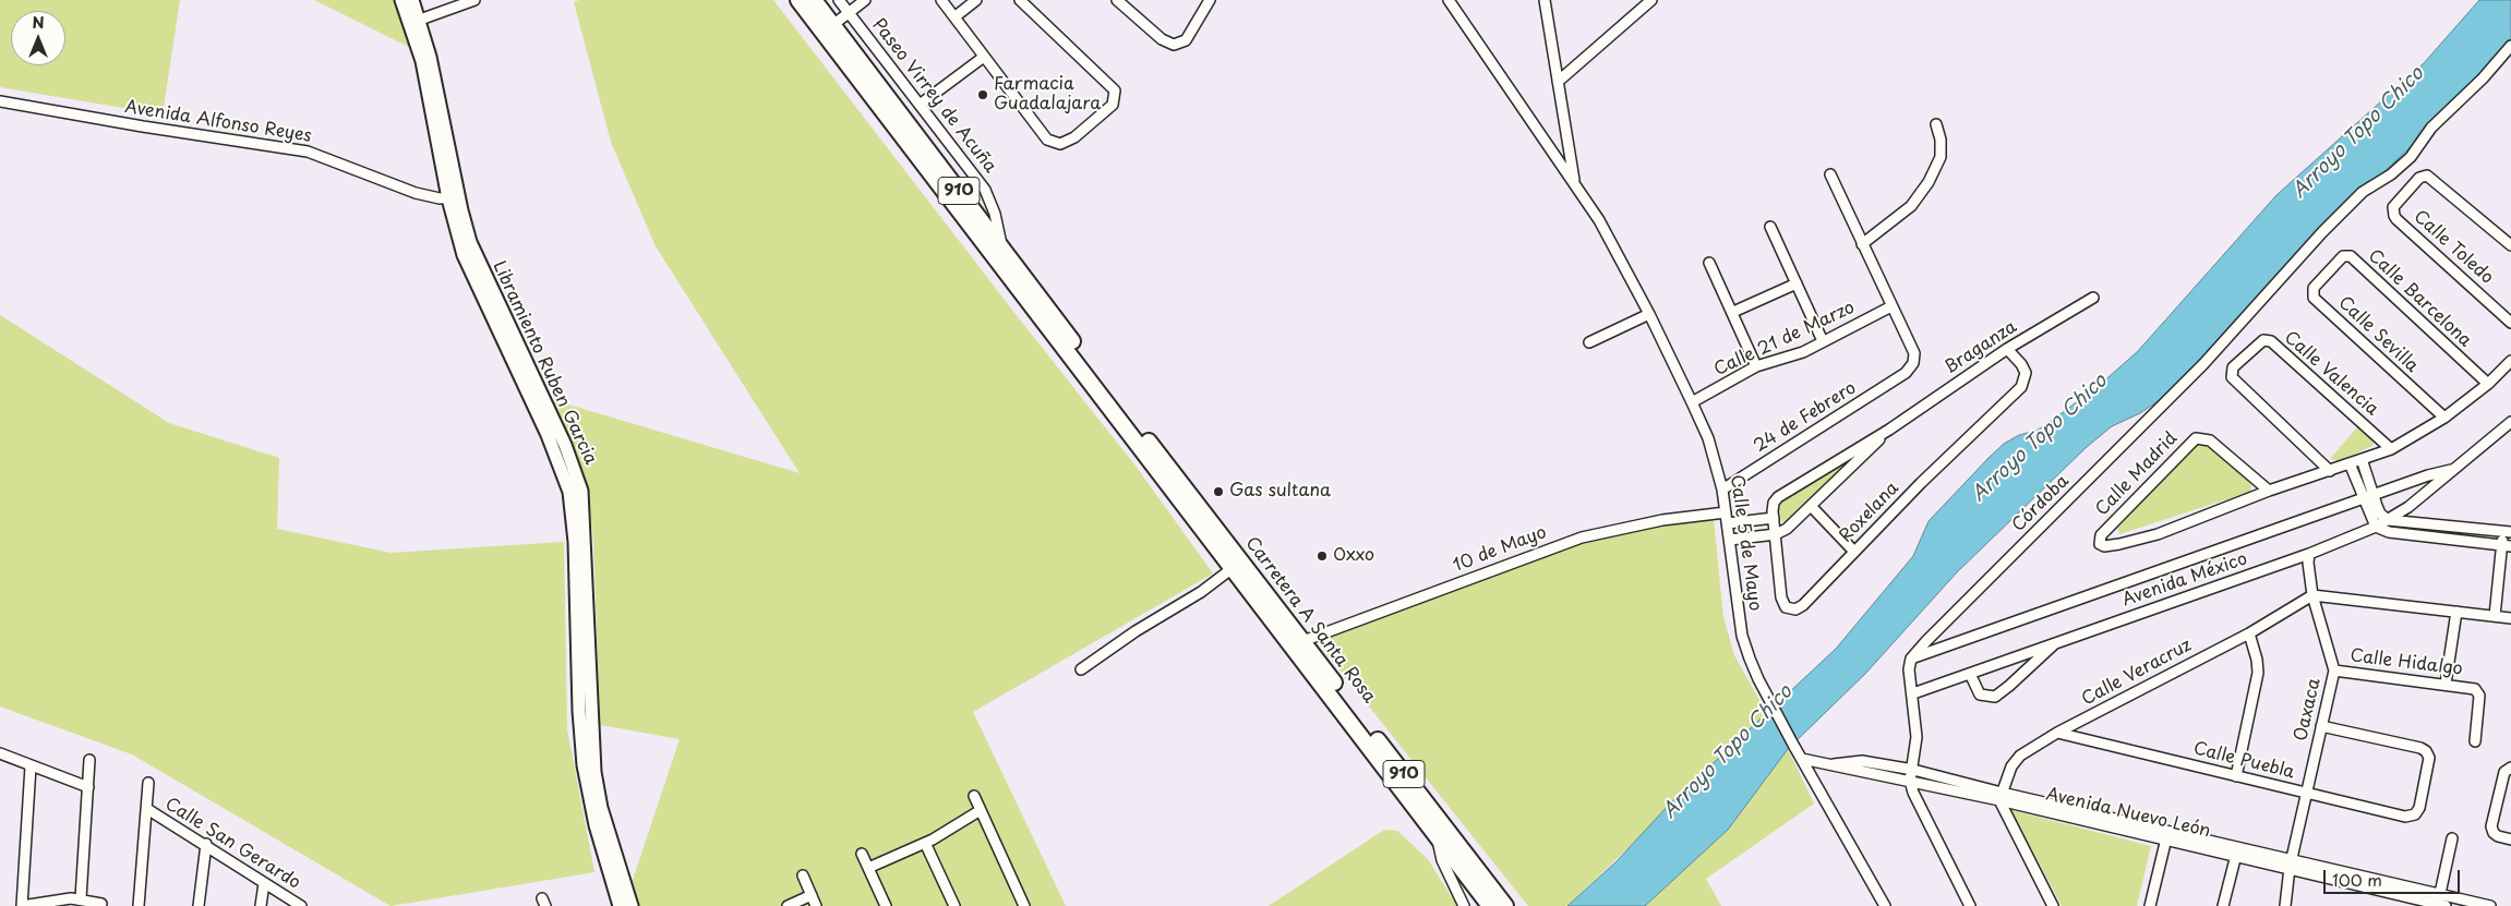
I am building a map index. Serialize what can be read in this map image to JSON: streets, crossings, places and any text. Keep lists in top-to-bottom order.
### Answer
{
  "streets": {
    "main road": ["910", "Carretera A Santa Rosa"],
    "street": [
      "Paseo Virrey de Acuña",
      "Avenida Alfonso Reyes",
      "Calle Toledo",
      "Calle Barcelona",
      "Calle Sevilla",
      "Calle 21 de Marzo",
      "Braganza",
      "Libramiento Ruben Garcia",
      "Calle Valencia",
      "24 de Febrero",
      "Calle Madrid",
      "Córdoba",
      "Roxelana",
      "Calle 5 de Mayo",
      "10 de Mayo",
      "Avenida México",
      "Calle Hidalgo",
      "Calle Veracruz",
      "Oaxaca",
      "Calle Puebla",
      "Avenida Nuevo León",
      "Calle San Gerardo"
    ]
  },
  "crossings": [
    ["Paseo Virrey de Acuña", "910"],
    ["Avenida Alfonso Reyes", "Libramiento Ruben Garcia"],
    ["910", "Carretera A Santa Rosa"],
    ["Calle Barcelona", "Calle Sevilla"],
    ["Calle Barcelona", "Calle Madrid"],
    ["Calle Sevilla", "Calle Madrid"],
    ["Calle 21 de Marzo", "24 de Febrero"],
    ["Calle 21 de Marzo", "Calle 5 de Mayo"],
    ["Braganza", "Roxelana"],
    ["Calle Valencia", "Calle Madrid"],
    ["24 de Febrero", "Calle 5 de Mayo"],
    ["Córdoba", "Avenida México"],
    ["Calle 5 de Mayo", "10 de Mayo"],
    ["Calle 5 de Mayo", "Avenida Nuevo León"],
    ["10 de Mayo", "Carretera A Santa Rosa"],
    ["Avenida México", "Oaxaca"],
    ["Calle Hidalgo", "Oaxaca"],
    ["Calle Veracruz", "Oaxaca"],
    ["Calle Veracruz", "Calle Puebla"],
    ["Calle Veracruz", "Avenida Nuevo León"],
    ["Oaxaca", "Calle Puebla"],
    ["Oaxaca", "Avenida Nuevo León"]
  ],
  "water": ["Arroyo Topo Chico"],
  "places": ["Farmacia Guadalajara", "Gas sultana", "Oxxo"],
  "scale_bar": "100 m",
  "north": "top"
}
